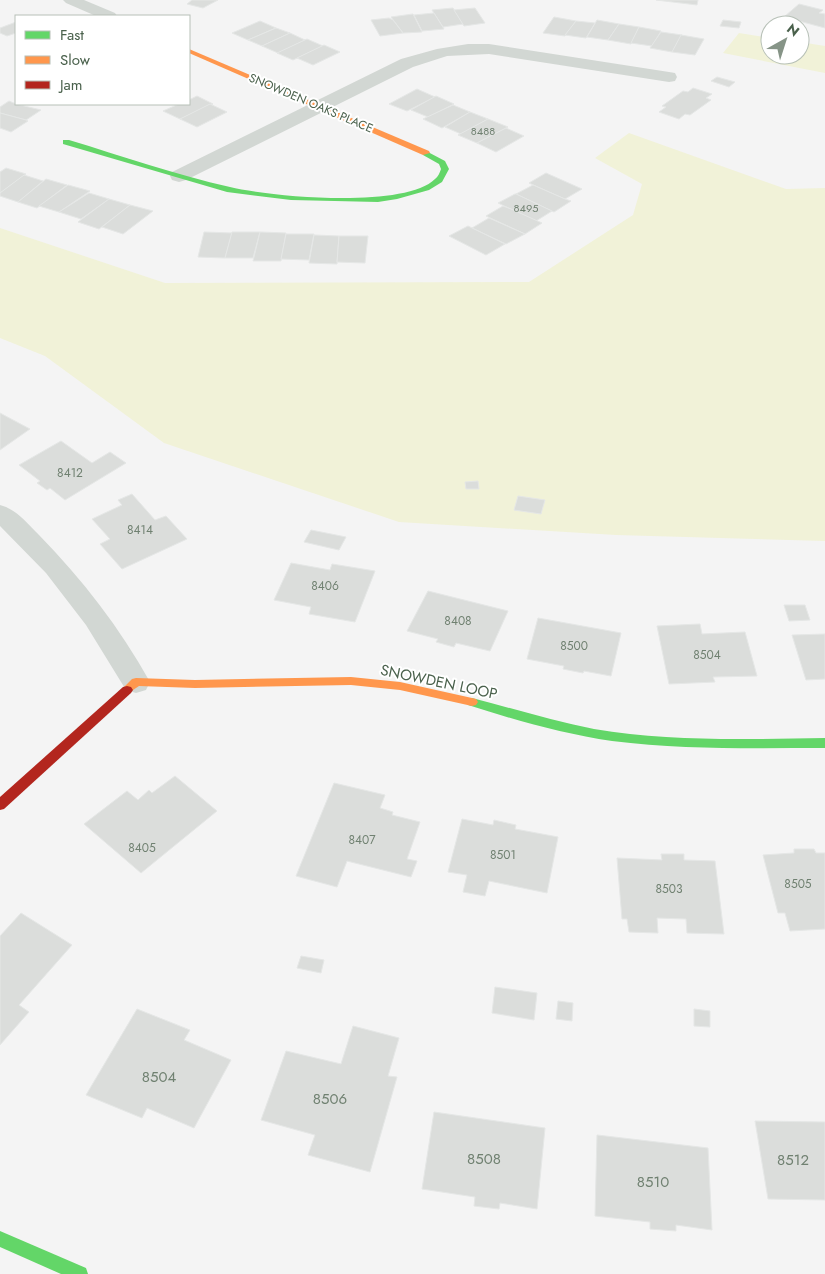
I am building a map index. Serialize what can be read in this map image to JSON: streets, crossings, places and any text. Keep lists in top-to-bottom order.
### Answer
{
  "streets": {
    "street": ["SNOWDEN OAKS PLACE", "SNOWDEN LOOP"]
  },
  "house_numbers": [
    "8488",
    "8495",
    "8412",
    "8414",
    "8406",
    "8408",
    "8500",
    "8504",
    "8407",
    "8405",
    "8501",
    "8505",
    "8503",
    "8504",
    "8506",
    "8508",
    "8512",
    "8510"
  ],
  "legend": ["Fast", "Slow", "Jam"],
  "north": "top right"
}
